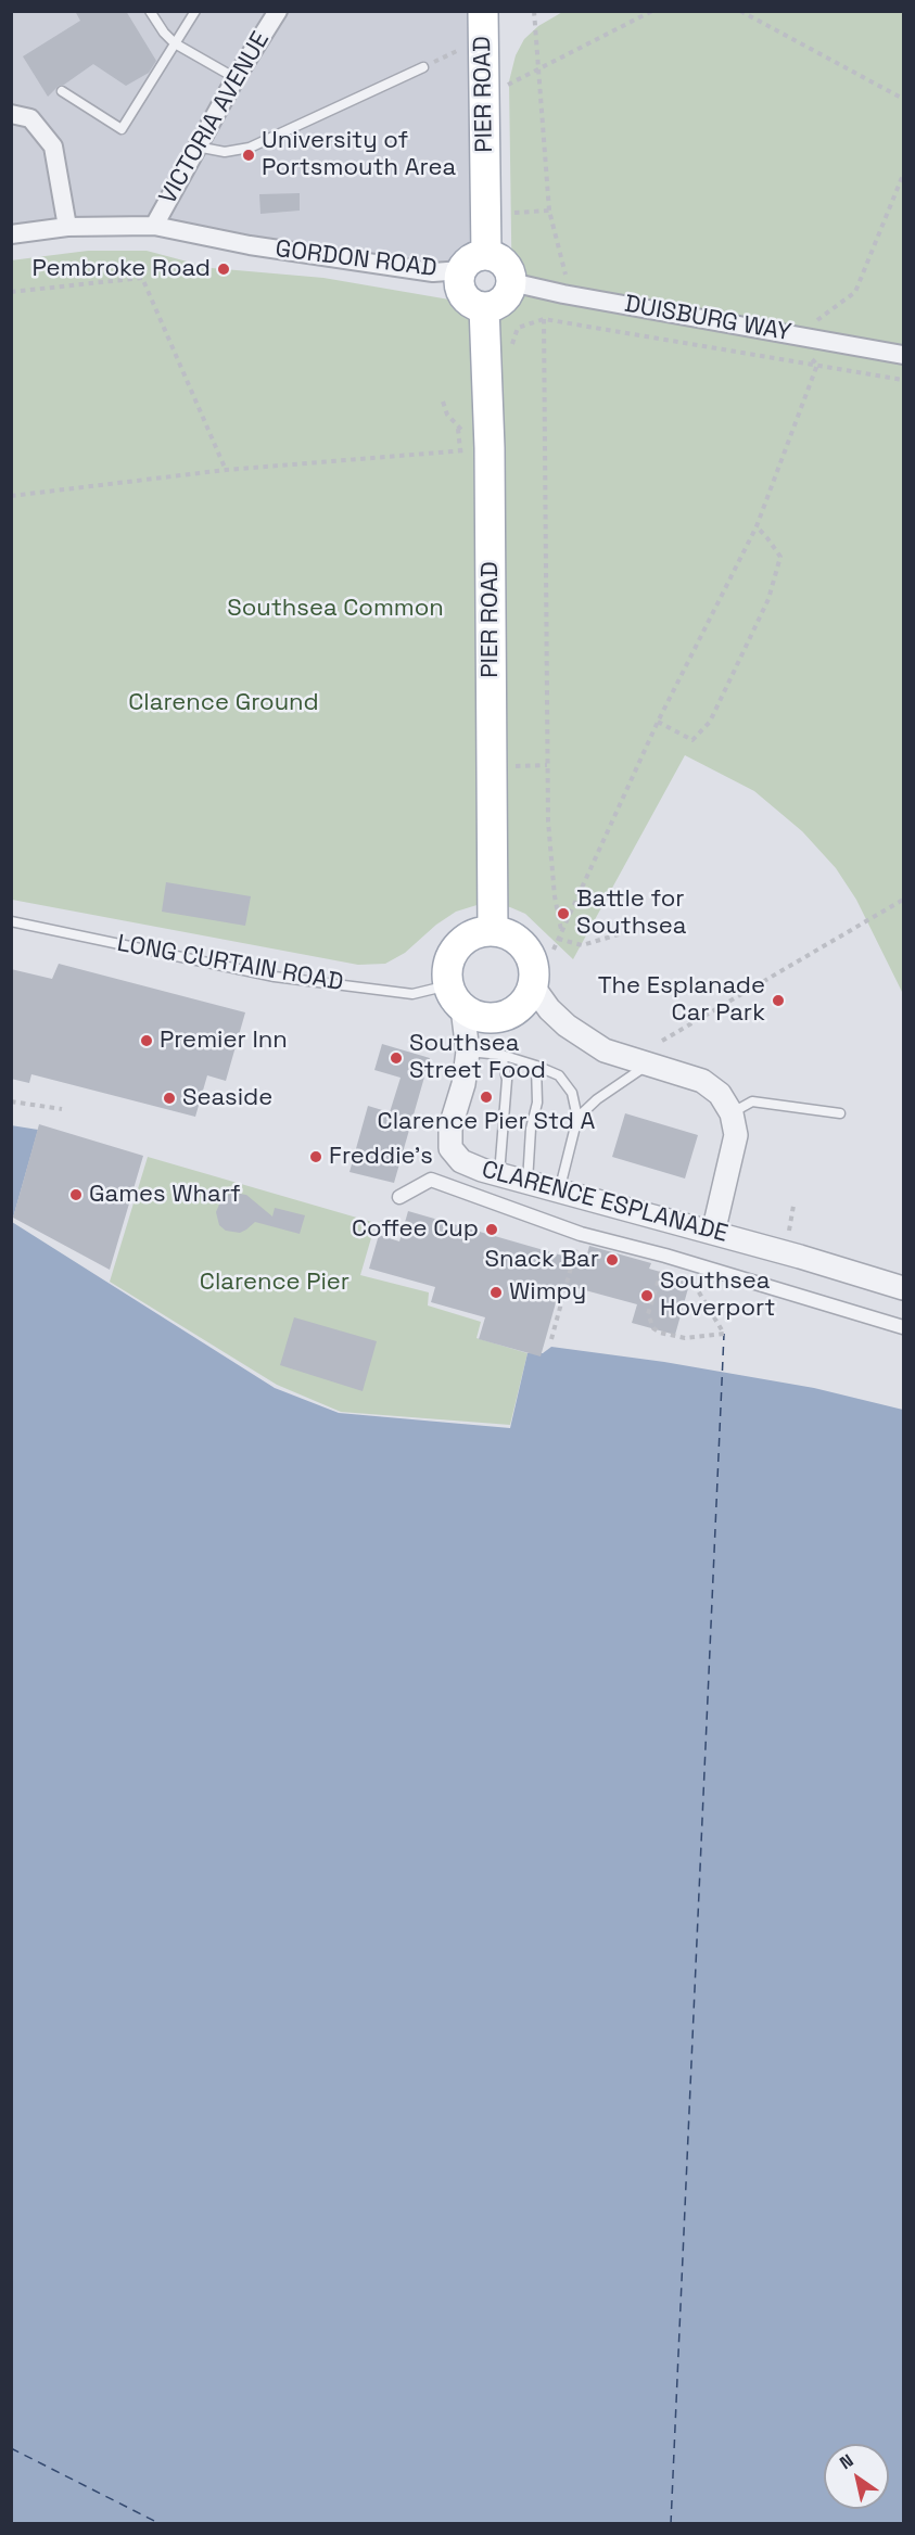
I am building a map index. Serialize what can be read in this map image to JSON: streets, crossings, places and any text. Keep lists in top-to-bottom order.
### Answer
{
  "streets": {
    "main road": ["PIER ROAD"],
    "street": [
      "VICTORIA AVENUE",
      "GORDON ROAD",
      "DUISBURG WAY",
      "CLARENCE ESPLANADE"
    ],
    "lane": ["LONG CURTAIN ROAD"]
  },
  "crossings": [
    ["PIER ROAD", "GORDON ROAD"],
    ["PIER ROAD", "DUISBURG WAY"],
    ["PIER ROAD", "LONG CURTAIN ROAD"],
    ["PIER ROAD", "CLARENCE ESPLANADE"],
    ["VICTORIA AVENUE", "GORDON ROAD"],
    ["GORDON ROAD", "DUISBURG WAY"],
    ["LONG CURTAIN ROAD", "CLARENCE ESPLANADE"]
  ],
  "parks": ["Southsea Common", "Clarence Ground", "Clarence Pier"],
  "places": [
    "University of Portsmouth Area",
    "Pembroke Road",
    "Battle for Southsea",
    "The Esplanade Car Park",
    "Premier Inn",
    "Southsea Street Food",
    "Clarence Pier Std A",
    "Seaside",
    "Freddie's",
    "Games Wharf",
    "Coffee Cup",
    "Snack Bar",
    "Wimpy",
    "Southsea Hoverport"
  ],
  "north": "top left"
}
